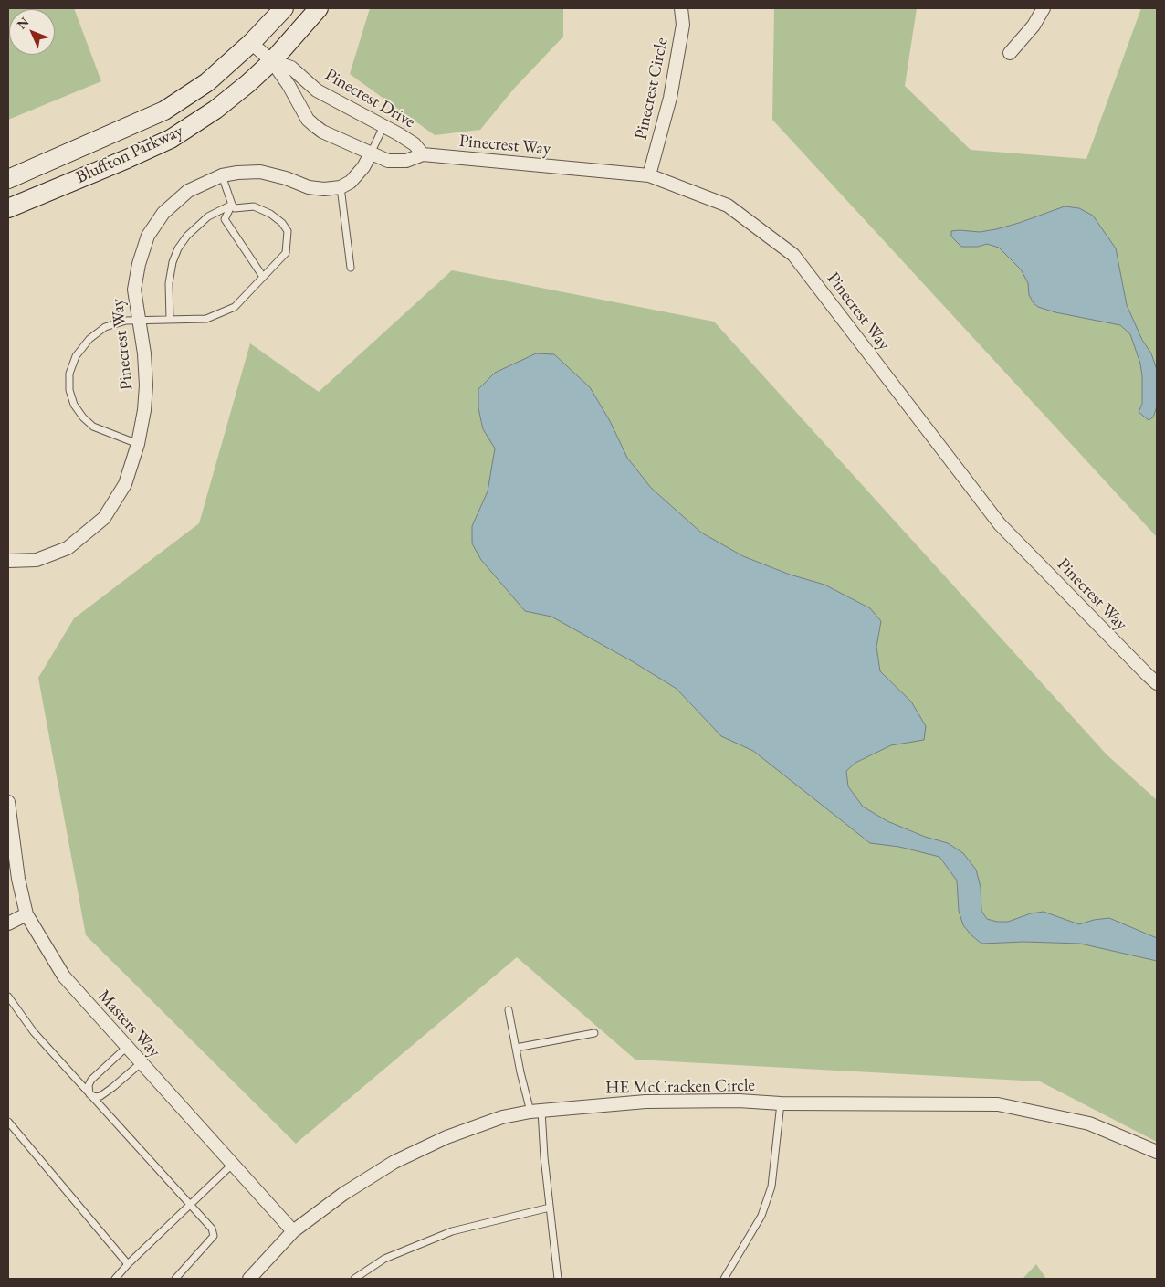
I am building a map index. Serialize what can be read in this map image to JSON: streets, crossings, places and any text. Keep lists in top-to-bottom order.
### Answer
{
  "streets": {
    "main road": ["Bluffton Parkway"],
    "street": [
      "Pinecrest Circle",
      "Pinecrest Drive",
      "Pinecrest Way",
      "Masters Way",
      "HE McCracken Circle"
    ]
  },
  "crossings": [
    ["Pinecrest Circle", "Pinecrest Way"],
    ["Pinecrest Drive", "Pinecrest Way"],
    ["Pinecrest Drive", "Bluffton Parkway"],
    ["Masters Way", "HE McCracken Circle"]
  ],
  "north": "top left"
}
